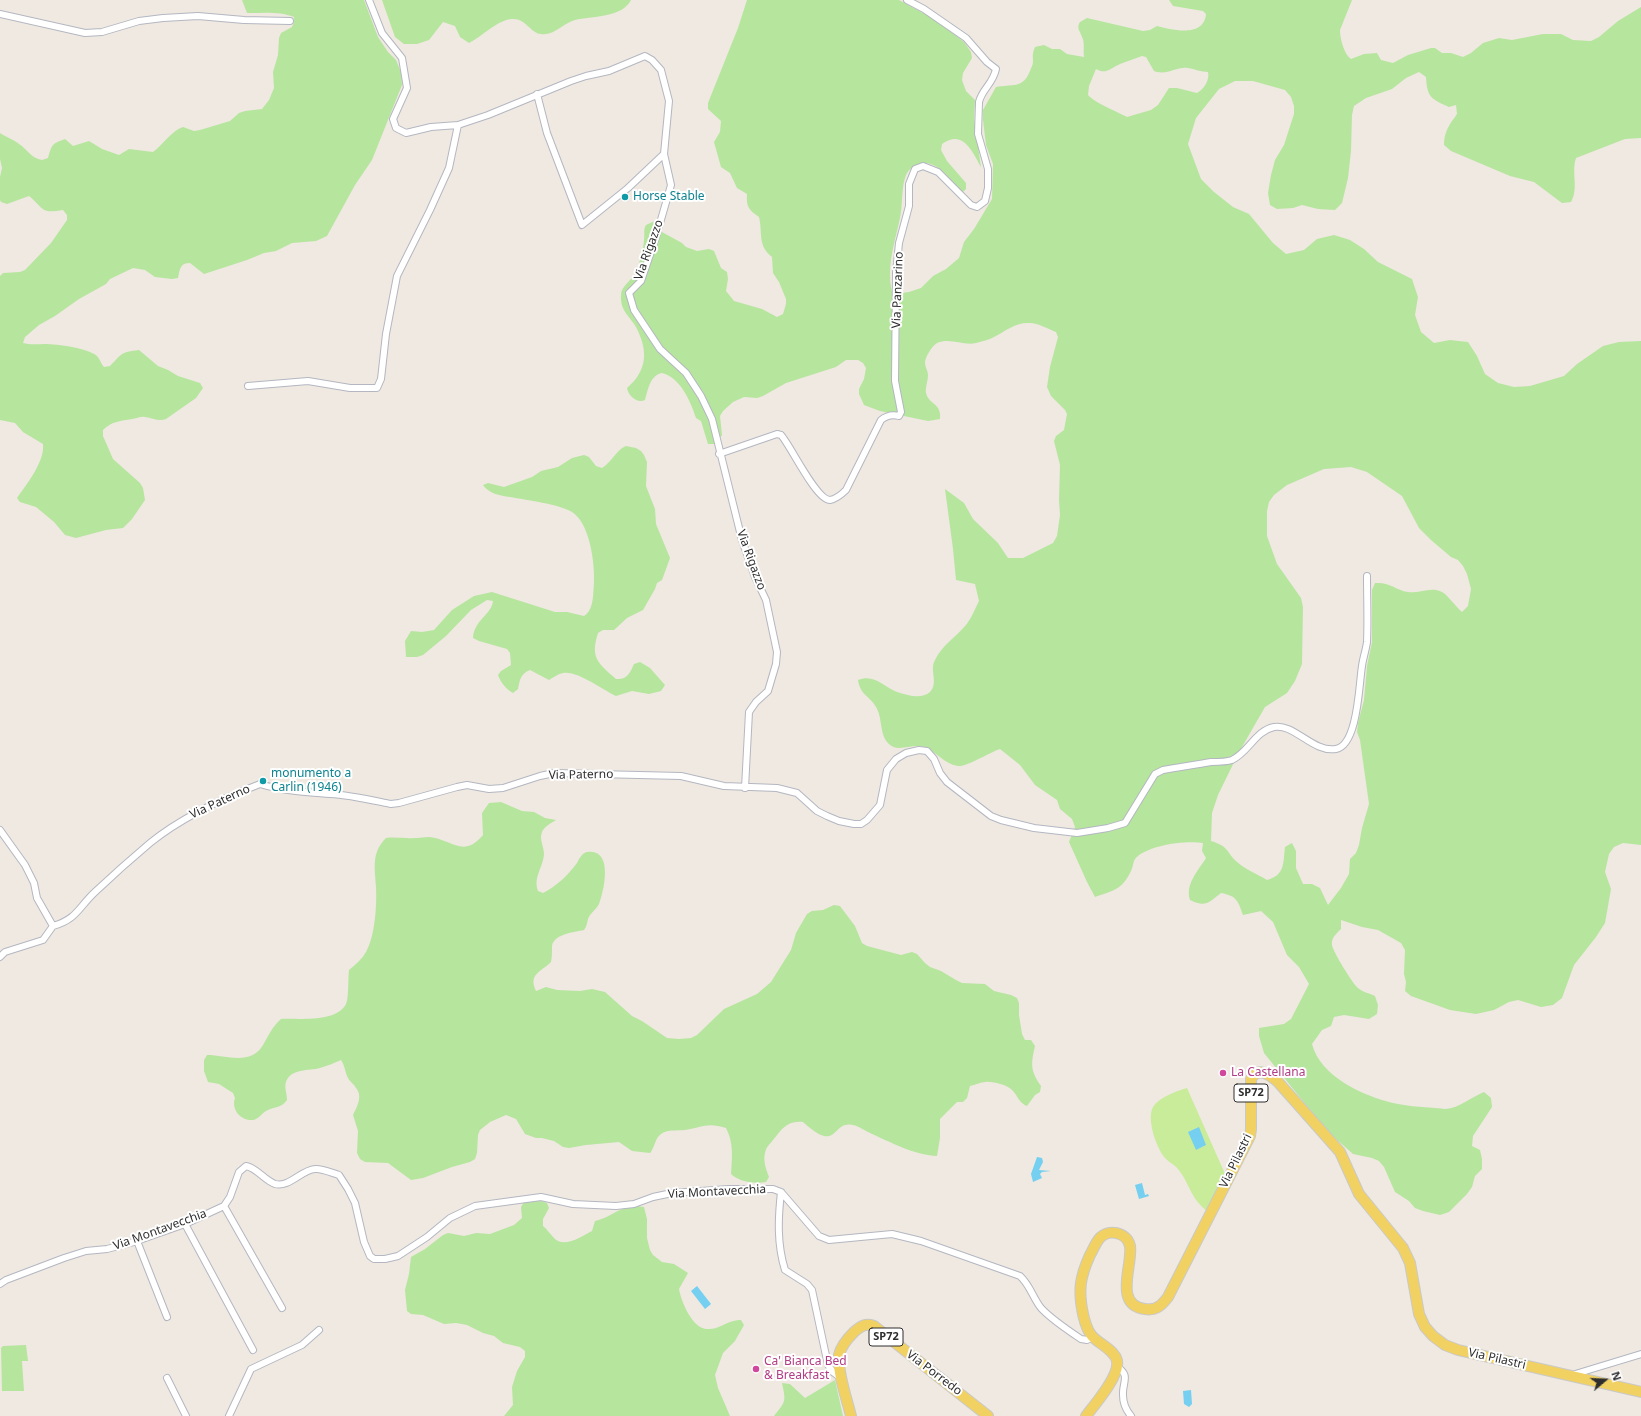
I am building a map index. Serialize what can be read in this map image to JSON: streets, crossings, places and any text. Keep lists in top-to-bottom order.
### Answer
{
  "streets": {
    "main road": ["SP72", "Via Pilastri", "Via Porredo"],
    "street": [
      "Via Rigazzo",
      "Via Panzarino",
      "Via Paterno",
      "Via Montavecchia"
    ]
  },
  "crossings": [
    ["Via Rigazzo", "Via Panzarino"],
    ["Via Rigazzo", "Via Paterno"],
    ["Via Pilastri", "Via Montavecchia"]
  ],
  "places": [
    "Horse Stable",
    "monumento a Carlin (1946)",
    "La Castellana",
    "Ca' Bianca Bed & Breakfast"
  ],
  "north": "right"
}
